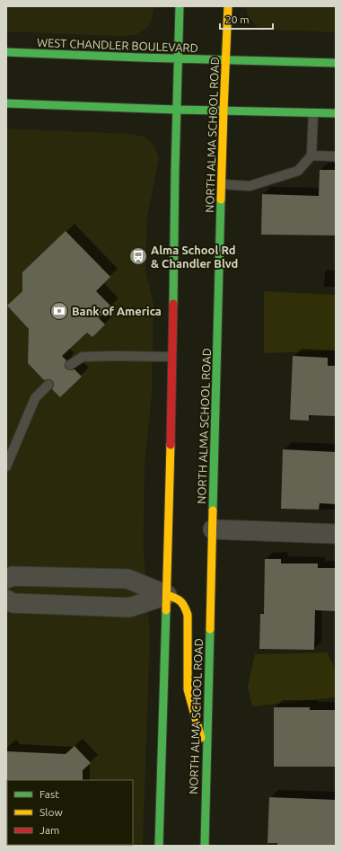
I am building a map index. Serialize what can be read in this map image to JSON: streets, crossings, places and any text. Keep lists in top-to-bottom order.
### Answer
{
  "streets": {
    "main road": ["WEST CHANDLER BOULEVARD", "NORTH ALMA SCHOOL ROAD"]
  },
  "crossings": [
    ["WEST CHANDLER BOULEVARD", "NORTH ALMA SCHOOL ROAD"]
  ],
  "places": {
    "bus stop": ["Alma School Rd & Chandler Blvd"],
    "bank": ["Bank of America"]
  },
  "legend": ["Fast", "Slow", "Jam"],
  "scale_bar": "20 m"
}
